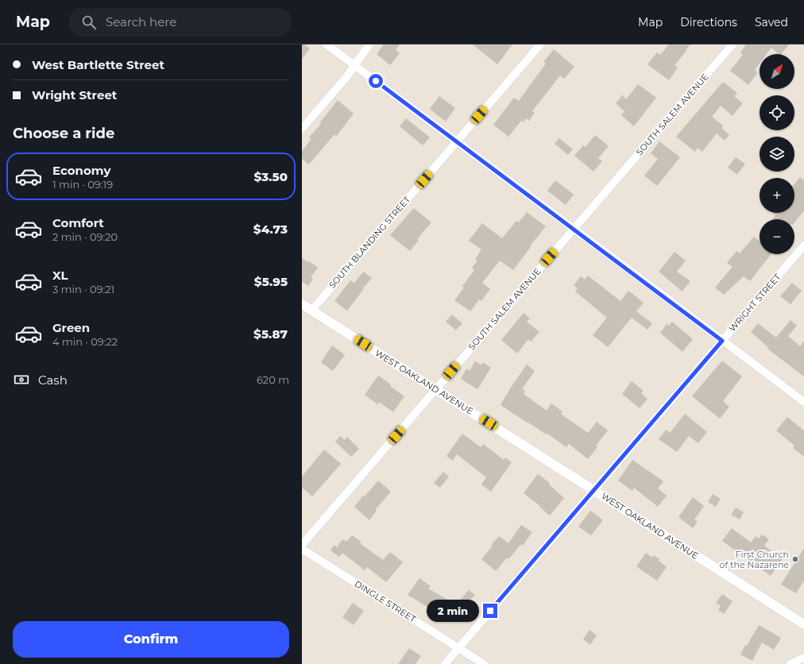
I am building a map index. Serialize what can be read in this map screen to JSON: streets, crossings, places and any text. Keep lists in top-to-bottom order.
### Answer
{
  "streets": {
    "street": [
      "SOUTH SALEM AVENUE",
      "SOUTH BLANDING STREET",
      "WRIGHT STREET",
      "WEST OAKLAND AVENUE",
      "DINGLE STREET"
    ]
  },
  "crossings": [
    ["SOUTH SALEM AVENUE", "WEST OAKLAND AVENUE"],
    ["SOUTH BLANDING STREET", "WEST OAKLAND AVENUE"],
    ["WRIGHT STREET", "WEST OAKLAND AVENUE"],
    ["WRIGHT STREET", "DINGLE STREET"]
  ],
  "places": ["First Church of the Nazarene"],
  "north": "top right",
  "page": {
    "header": "Map",
    "search": "Search here",
    "nav": ["Map", "Directions", "Saved"],
    "banner": ["West Bartlette Street", "Wright Street"],
    "map_buttons": ["+", "−"],
    "heading": "Choose a ride",
    "list": [
      {
        "name": "Economy",
        "note": "1 min · 09:19",
        "value": "$3.50"
      },
      {
        "name": "Comfort",
        "note": "2 min · 09:20",
        "value": "$4.73"
      },
      {
        "name": "XL",
        "note": "3 min · 09:21",
        "value": "$5.95"
      },
      {
        "name": "Green",
        "note": "4 min · 09:22",
        "value": "$5.87"
      }
    ],
    "pay": ["Cash", "620 m"],
    "bubble": "2 min",
    "buttons": "Confirm"
  }
}
